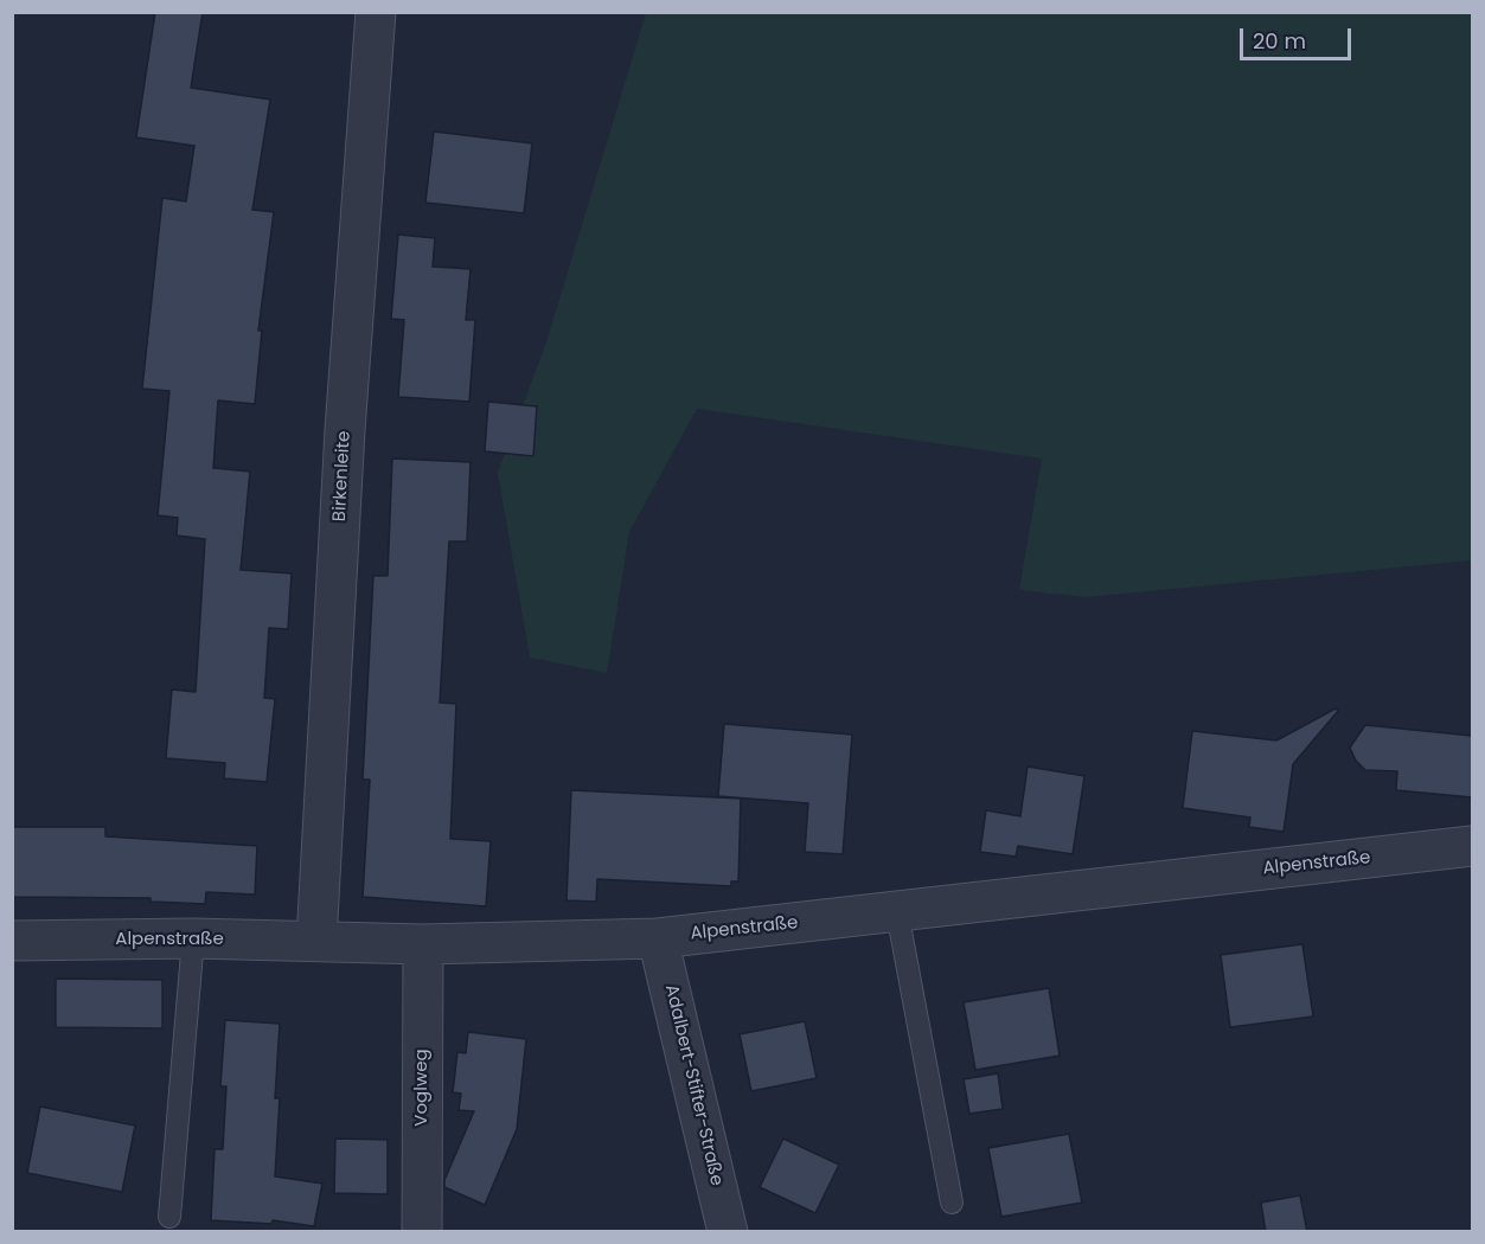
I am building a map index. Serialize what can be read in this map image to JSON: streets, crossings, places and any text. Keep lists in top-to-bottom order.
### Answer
{
  "streets": {
    "street": [
      "Birkenleite",
      "Alpenstraße",
      "Adalbert-Stifter-Straße",
      "Voglweg"
    ]
  },
  "crossings": [
    ["Birkenleite", "Alpenstraße"],
    ["Alpenstraße", "Adalbert-Stifter-Straße"],
    ["Alpenstraße", "Voglweg"]
  ],
  "scale_bar": "20 m"
}
